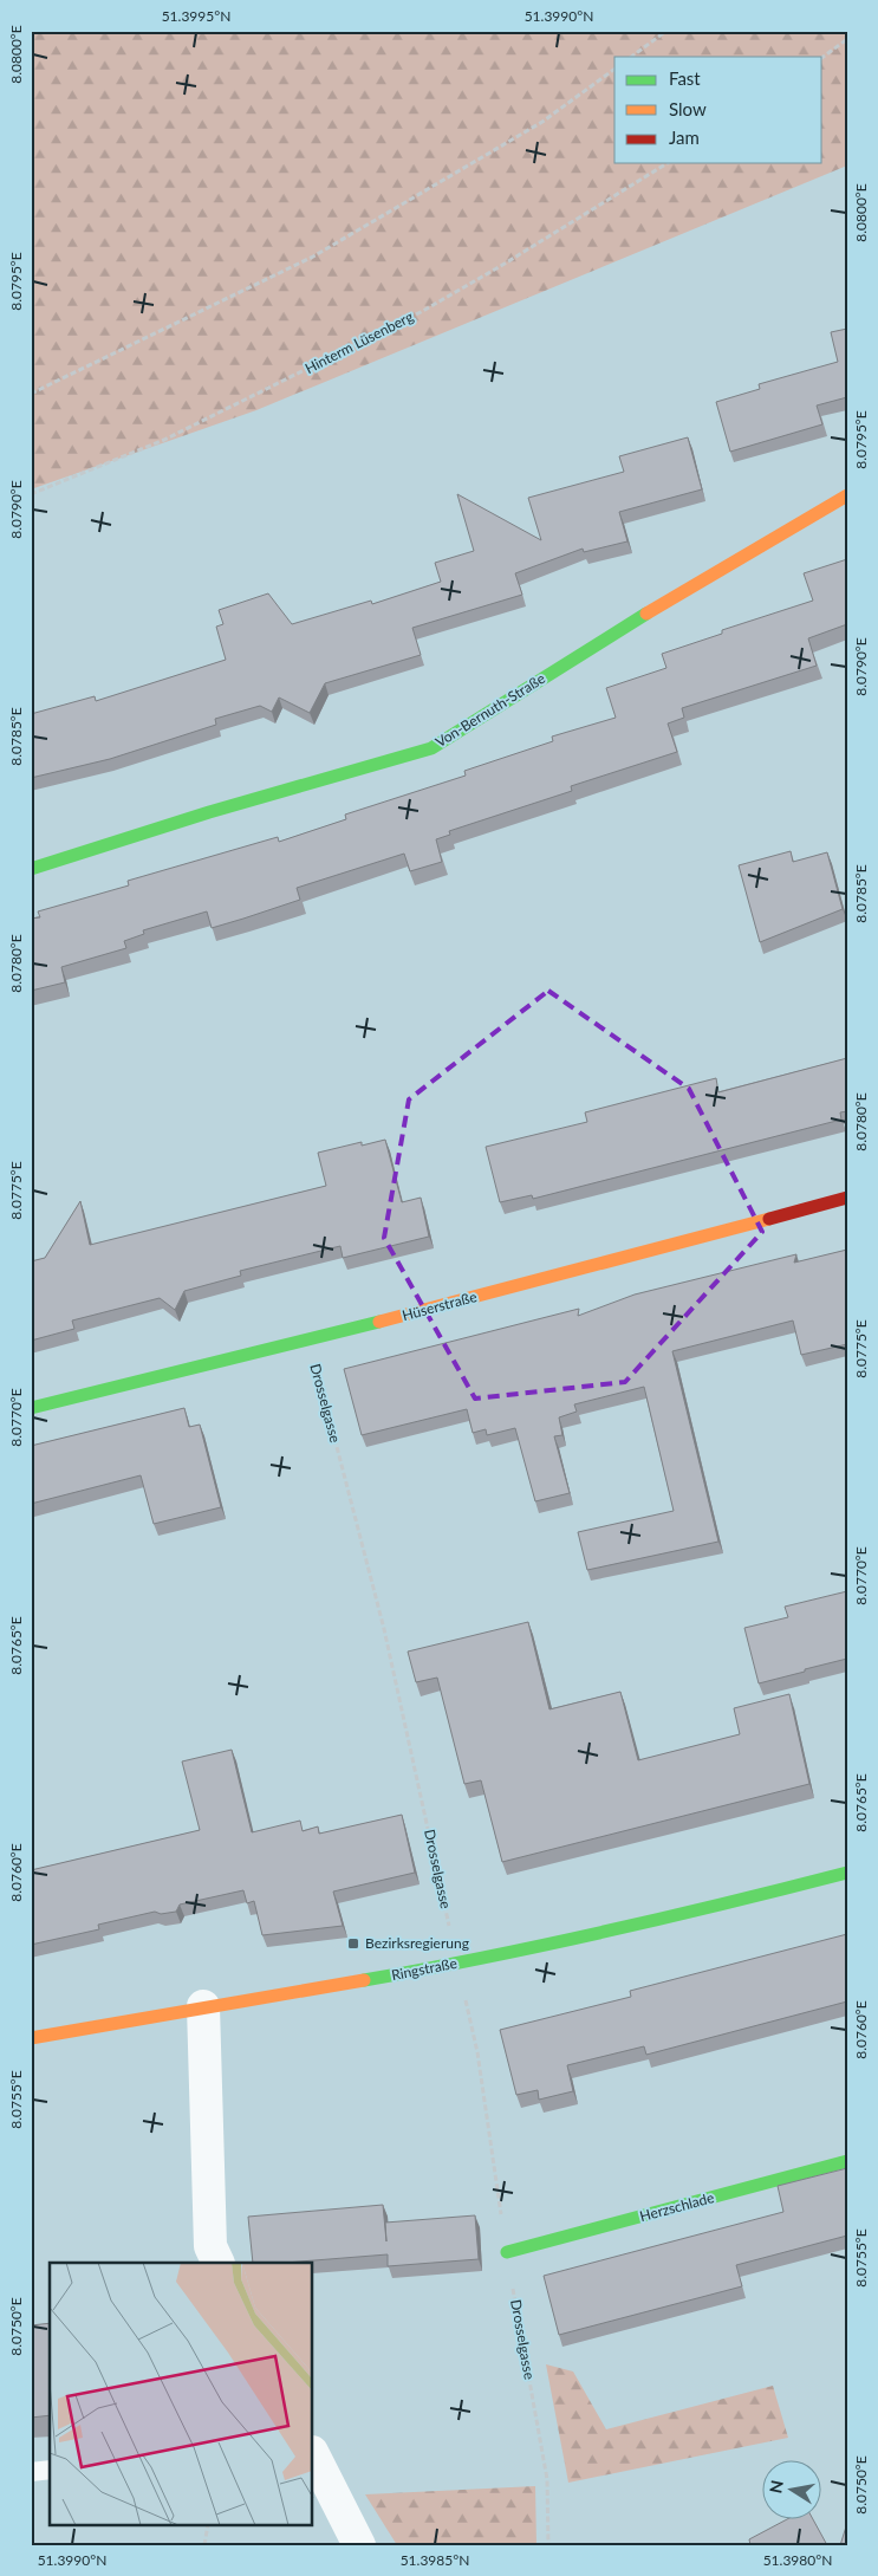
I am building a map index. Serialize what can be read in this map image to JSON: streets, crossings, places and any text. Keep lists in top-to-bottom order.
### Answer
{
  "streets": {
    "street": [
      "Von-Bernuth-Straße",
      "Hüserstraße",
      "Ringstraße",
      "Herzschlade"
    ],
    "path": ["Hinterm Lüsenberg", "Drosselgasse"]
  },
  "crossings": [
    ["Hüserstraße", "Drosselgasse"],
    ["Drosselgasse", "Ringstraße"],
    ["Drosselgasse", "Herzschlade"]
  ],
  "places": {
    "transit": ["Bezirksregierung"]
  },
  "legend": ["Fast", "Slow", "Jam"],
  "north": "left",
  "coordinates": [
    "51.3995°N",
    "51.3990°N",
    "8.0800°E",
    "8.0795°E",
    "8.0790°E",
    "8.0785°E",
    "8.0780°E",
    "8.0775°E",
    "8.0770°E",
    "8.0765°E",
    "8.0760°E",
    "8.0755°E",
    "8.0750°E",
    "51.3985°N",
    "51.3980°N"
  ]
}
